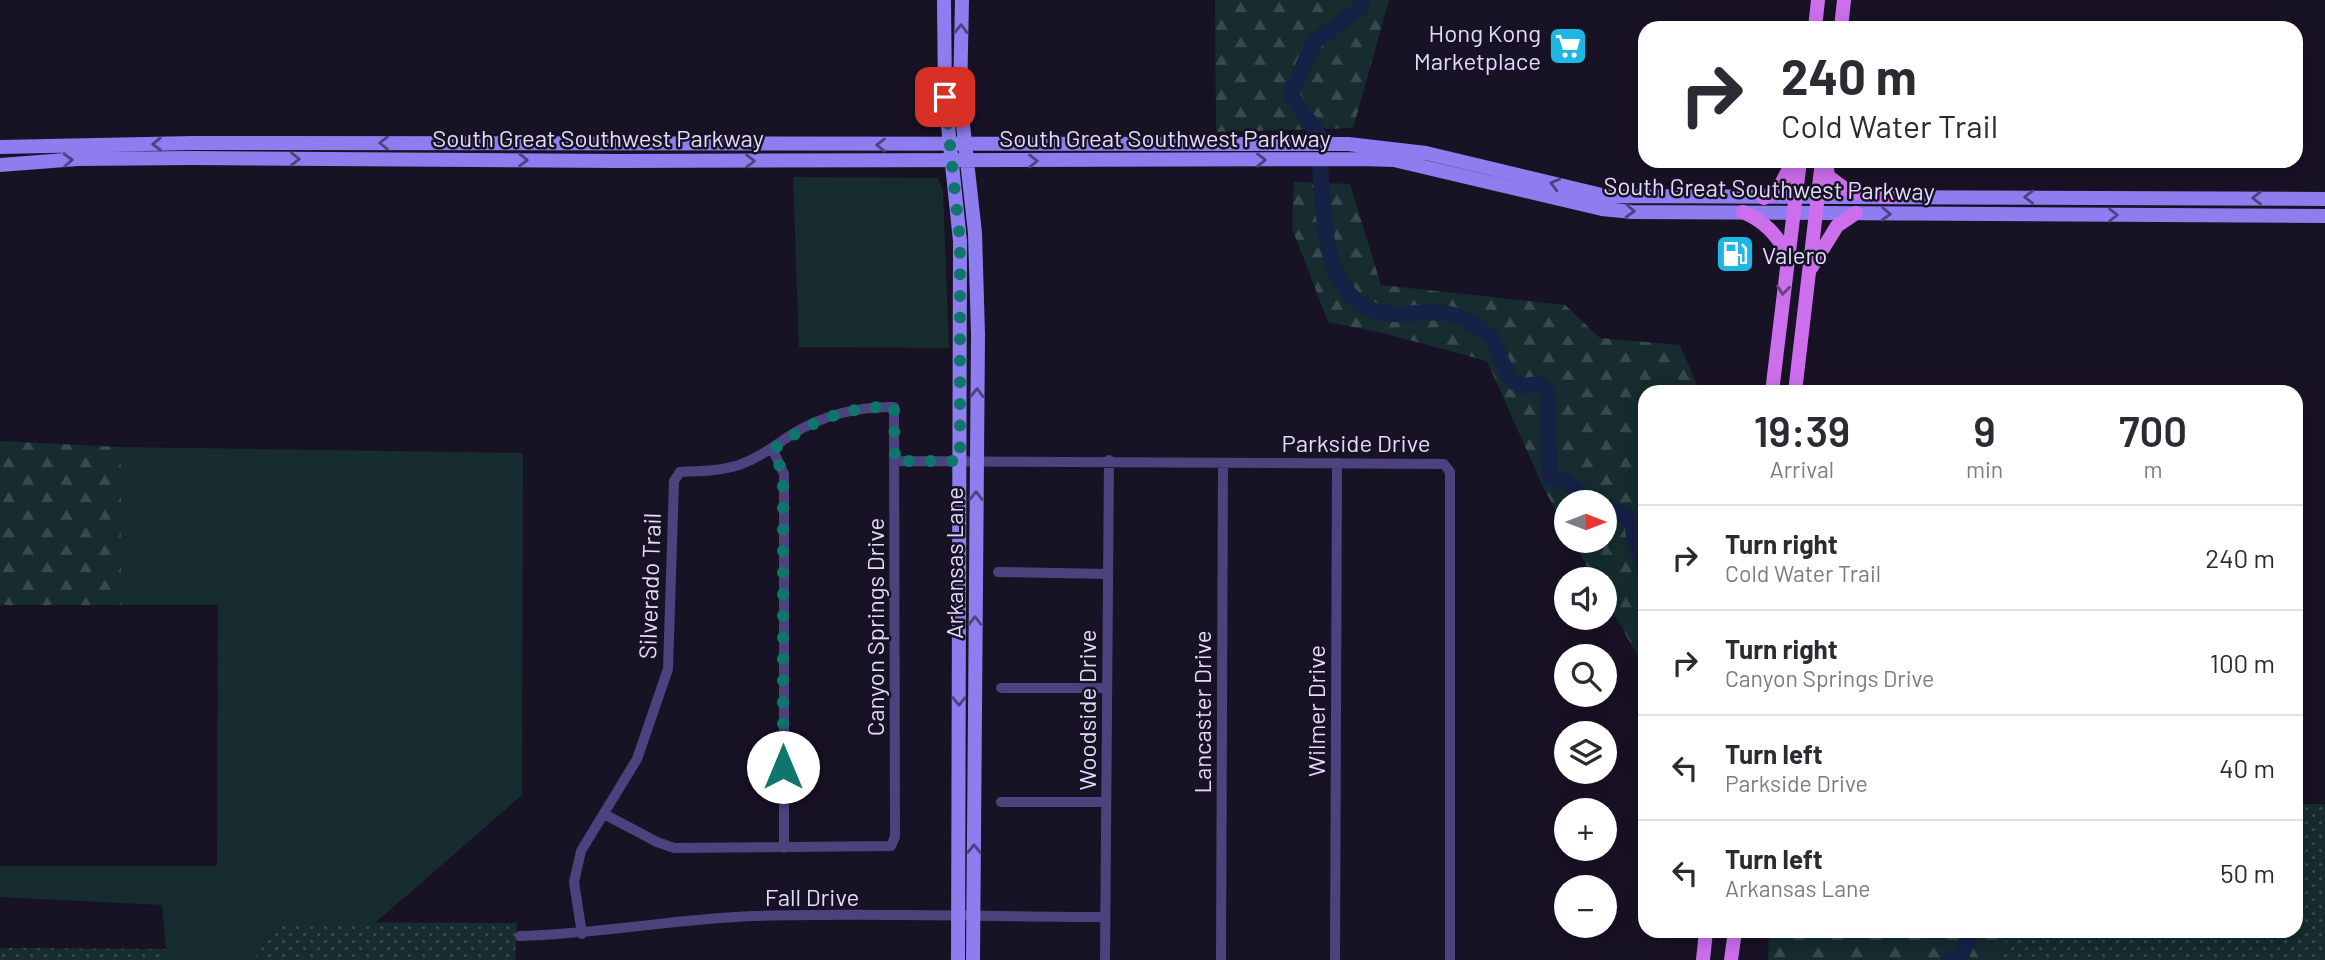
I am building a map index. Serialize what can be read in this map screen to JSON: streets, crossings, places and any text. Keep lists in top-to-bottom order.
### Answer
{
  "streets": {
    "main road": ["South Great Southwest Parkway", "Arkansas Lane"],
    "street": [
      "Parkside Drive",
      "Silverado Trail",
      "Canyon Springs Drive",
      "Woodside Drive",
      "Wilmer Drive",
      "Lancaster Drive",
      "Fall Drive"
    ]
  },
  "crossings": [
    ["South Great Southwest Parkway", "Arkansas Lane"],
    ["Parkside Drive", "Arkansas Lane"],
    ["Parkside Drive", "Canyon Springs Drive"],
    ["Parkside Drive", "Woodside Drive"],
    ["Parkside Drive", "Wilmer Drive"],
    ["Parkside Drive", "Lancaster Drive"],
    ["Arkansas Lane", "Fall Drive"],
    ["Silverado Trail", "Canyon Springs Drive"],
    ["Silverado Trail", "Fall Drive"],
    ["Woodside Drive", "Fall Drive"]
  ],
  "places": {
    "supermarket": ["Hong Kong Marketplace"],
    "fuel station": ["Valero"]
  },
  "north": "right",
  "page": {
    "turn": ["240 m", "Cold Water Trail"],
    "eta": [
      "19:39",
      "Arrival",
      "9",
      "min",
      "700",
      "m"
    ],
    "map_buttons": ["+", "−"],
    "list": [
      {
        "name": "Turn right",
        "note": "Cold Water Trail",
        "value": "240 m"
      },
      {
        "name": "Turn right",
        "note": "Canyon Springs Drive",
        "value": "100 m"
      },
      {
        "name": "Turn left",
        "note": "Parkside Drive",
        "value": "40 m"
      },
      {
        "name": "Turn left",
        "note": "Arkansas Lane",
        "value": "50 m"
      }
    ]
  }
}
